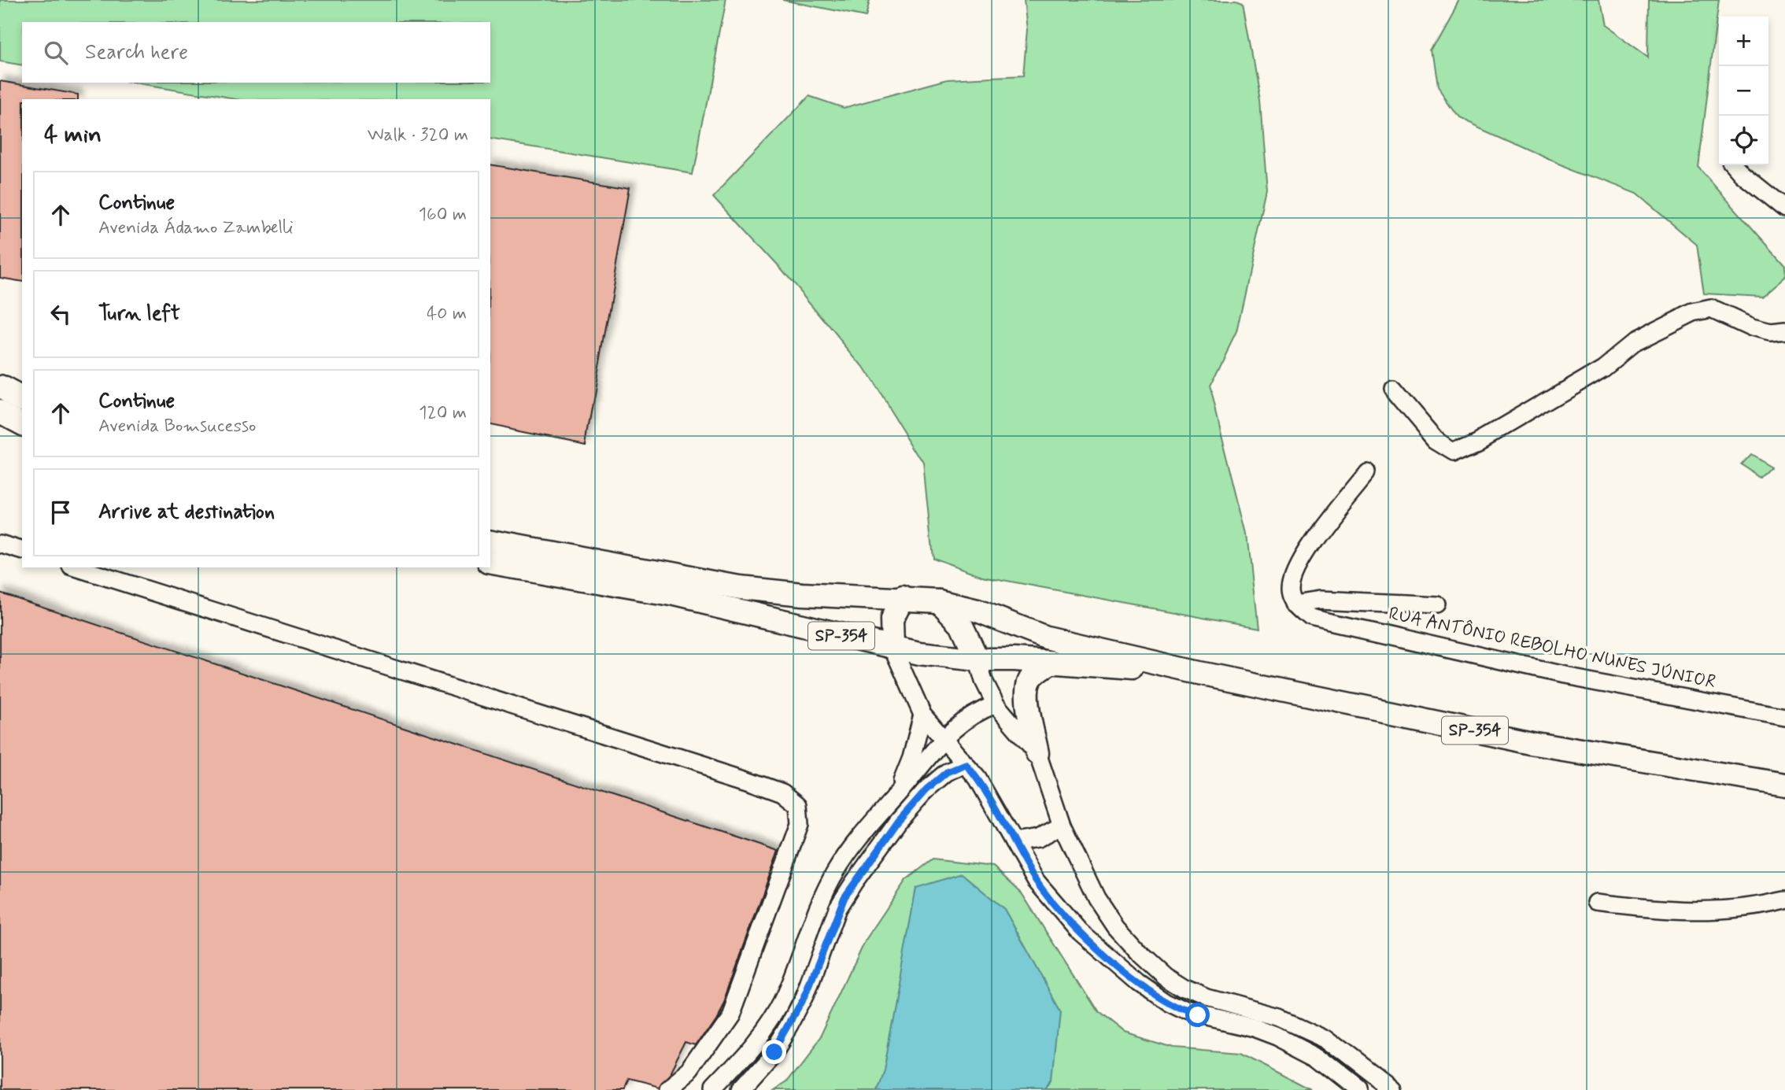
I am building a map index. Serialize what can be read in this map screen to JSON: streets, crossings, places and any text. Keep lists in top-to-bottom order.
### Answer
{
  "streets": {
    "main road": ["SP-354"],
    "street": ["RUA ANTÔNIO REBOLHO NUNES JÚNIOR"]
  },
  "page": {
    "map_buttons": ["+", "−"],
    "search": "Search here",
    "heading": ["4 min", "Walk · 320 m"],
    "list": [
      ["Continue", "Avenida Ádamo Zambelli", "160 m"],
      ["Turn left", "40 m"],
      ["Continue", "Avenida Bomsucesso", "120 m"],
      "Arrive at destination"
    ]
  }
}
